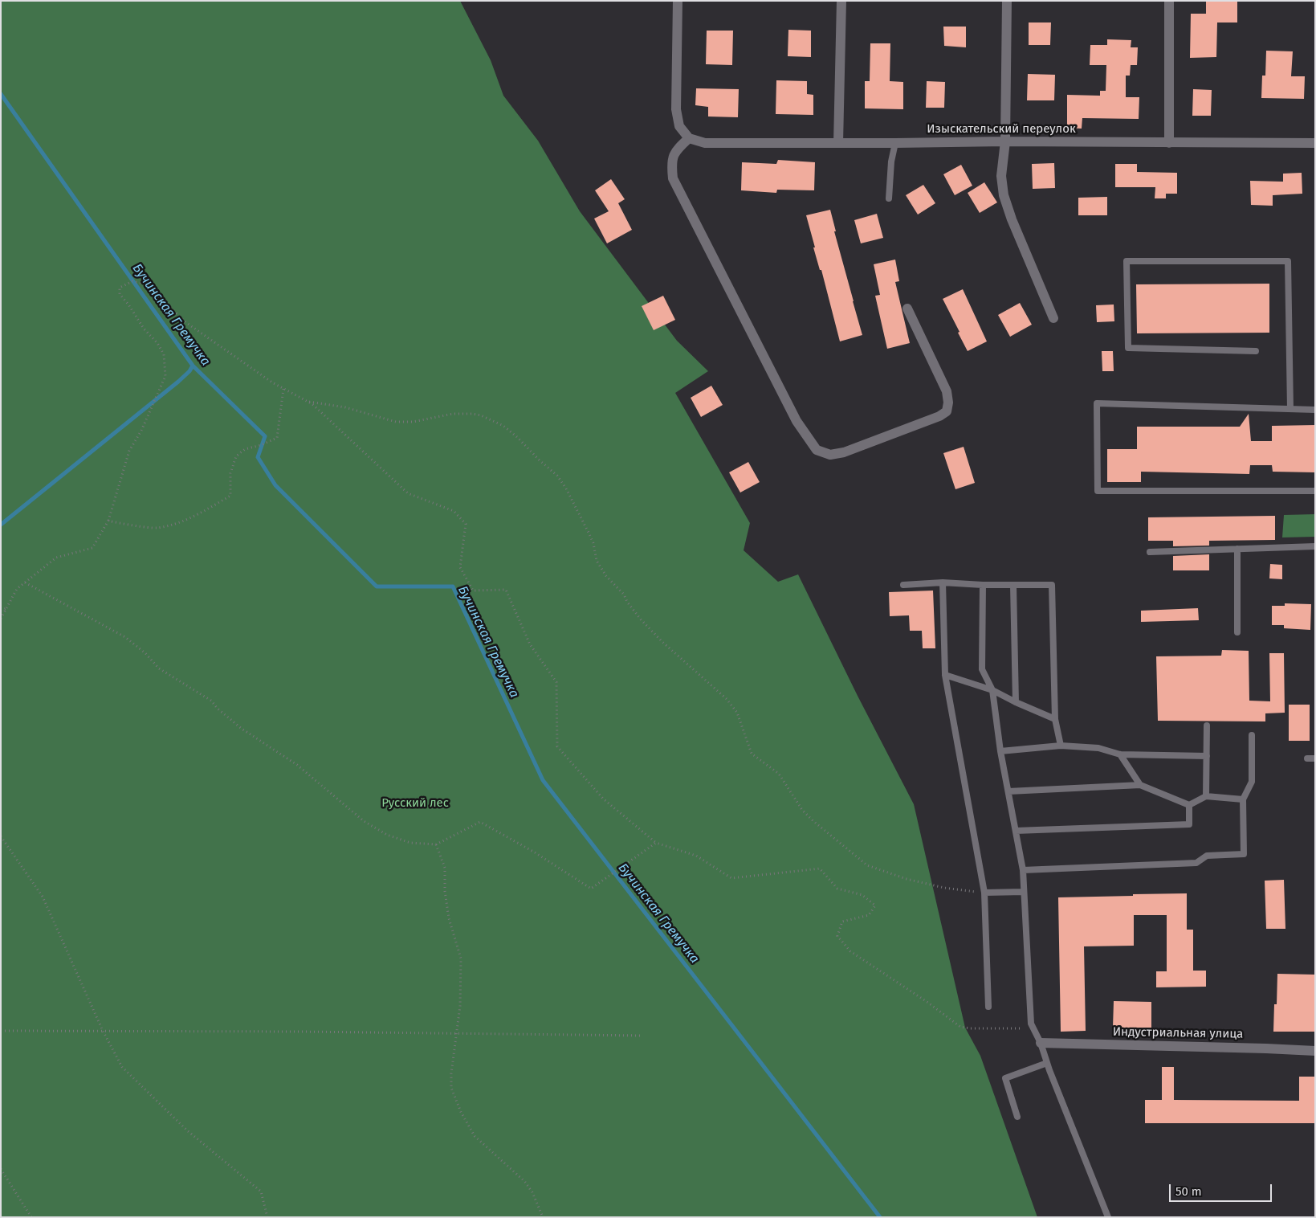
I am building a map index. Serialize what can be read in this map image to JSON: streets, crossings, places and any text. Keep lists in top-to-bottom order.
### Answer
{
  "streets": {
    "street": ["Изыскательский переулок", "Индустриальная улица"]
  },
  "water": ["Бучинская Гремучка"],
  "parks": ["Русский лес"],
  "scale_bar": "50 m"
}
